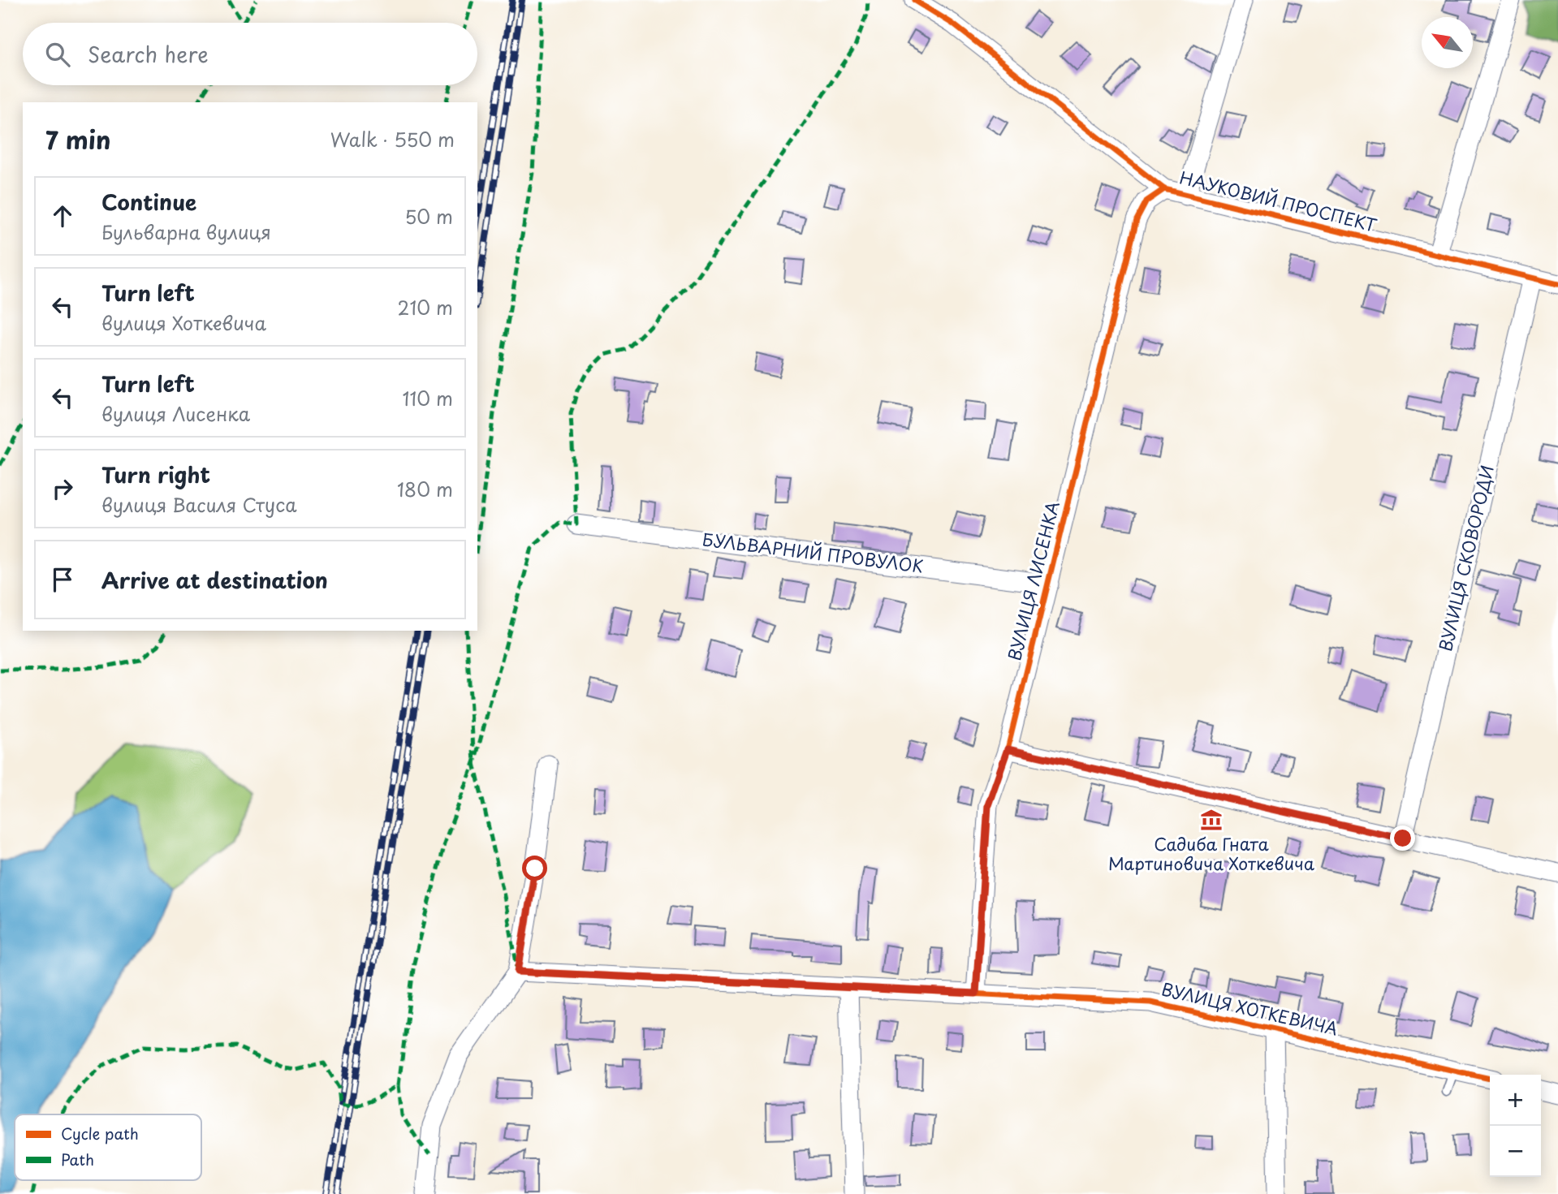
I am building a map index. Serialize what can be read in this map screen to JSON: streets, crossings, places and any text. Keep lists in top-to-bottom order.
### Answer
{
  "streets": {
    "street": [
      "НАУКОВИЙ ПРОСПЕКТ",
      "БУЛЬВАРНИЙ ПРОВУЛОК",
      "ВУЛИЦЯ СКОВОРОДИ",
      "ВУЛИЦЯ ЛИСЕНКА",
      "ВУЛИЦЯ ХОТКЕВИЧА"
    ]
  },
  "crossings": [
    ["НАУКОВИЙ ПРОСПЕКТ", "ВУЛИЦЯ СКОВОРОДИ"],
    ["НАУКОВИЙ ПРОСПЕКТ", "ВУЛИЦЯ ЛИСЕНКА"],
    ["БУЛЬВАРНИЙ ПРОВУЛОК", "ВУЛИЦЯ ЛИСЕНКА"],
    ["ВУЛИЦЯ ЛИСЕНКА", "ВУЛИЦЯ ХОТКЕВИЧА"]
  ],
  "places": {
    "museum": ["Садиба Гната Мартиновича Хоткевича"]
  },
  "legend": ["Cycle path", "Path"],
  "north": "top left",
  "page": {
    "search": "Search here",
    "heading": ["7 min", "Walk · 550 m"],
    "list": [
      ["Continue", "Бульварна вулиця", "50 m"],
      ["Turn left", "вулиця Хоткевича", "210 m"],
      ["Turn left", "вулиця Лисенка", "110 m"],
      ["Turn right", "вулиця Василя Стуса", "180 m"],
      "Arrive at destination"
    ],
    "map_buttons": ["+", "−"]
  }
}
